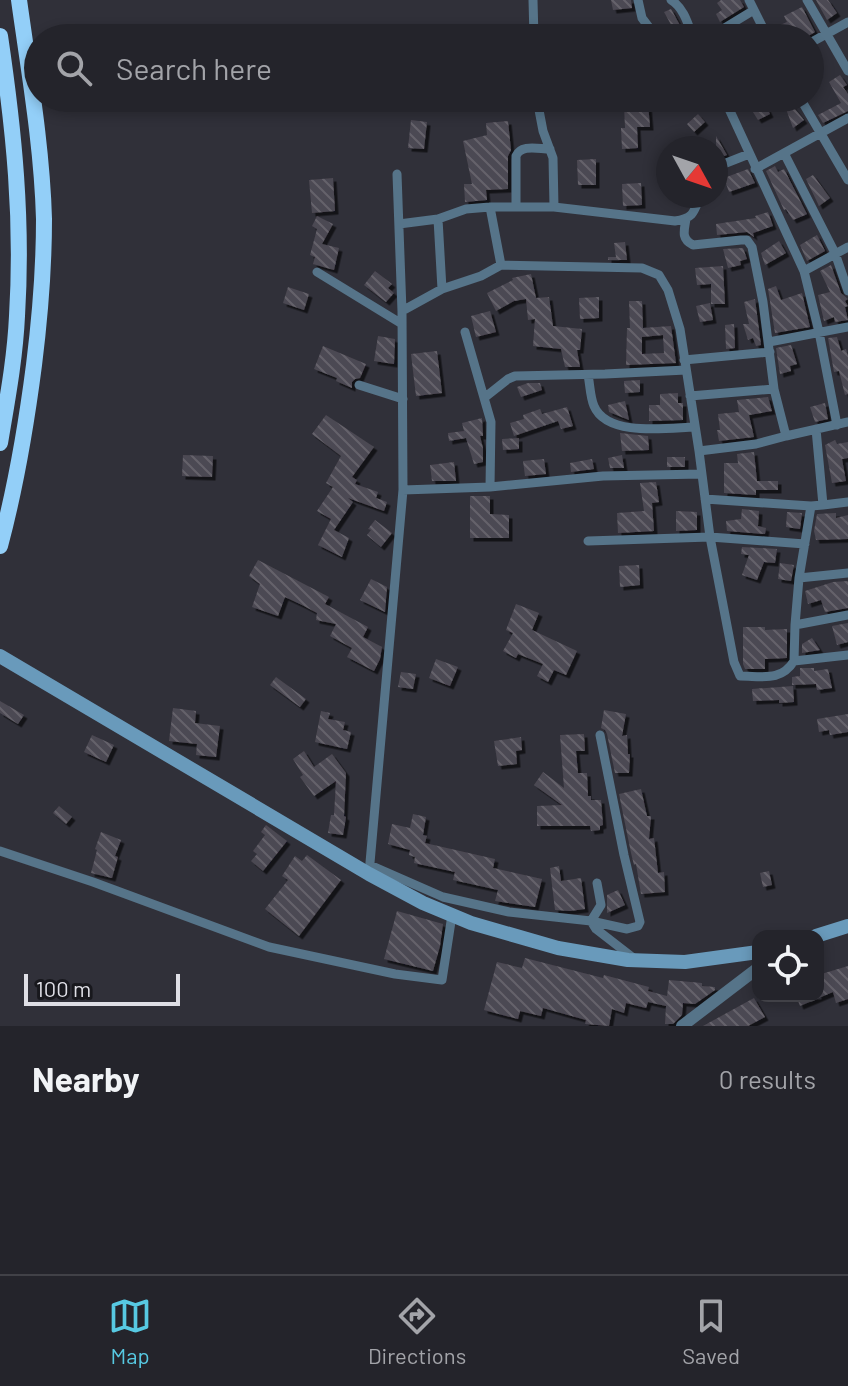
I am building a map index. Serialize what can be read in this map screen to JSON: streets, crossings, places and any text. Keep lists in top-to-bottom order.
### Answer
{
  "scale_bar": "100 m",
  "north": "bottom right",
  "page": {
    "search": "Search here",
    "scale": "100 m",
    "heading": ["Nearby", "0 results"],
    "nav": ["Map", "Directions", "Saved"]
  }
}
